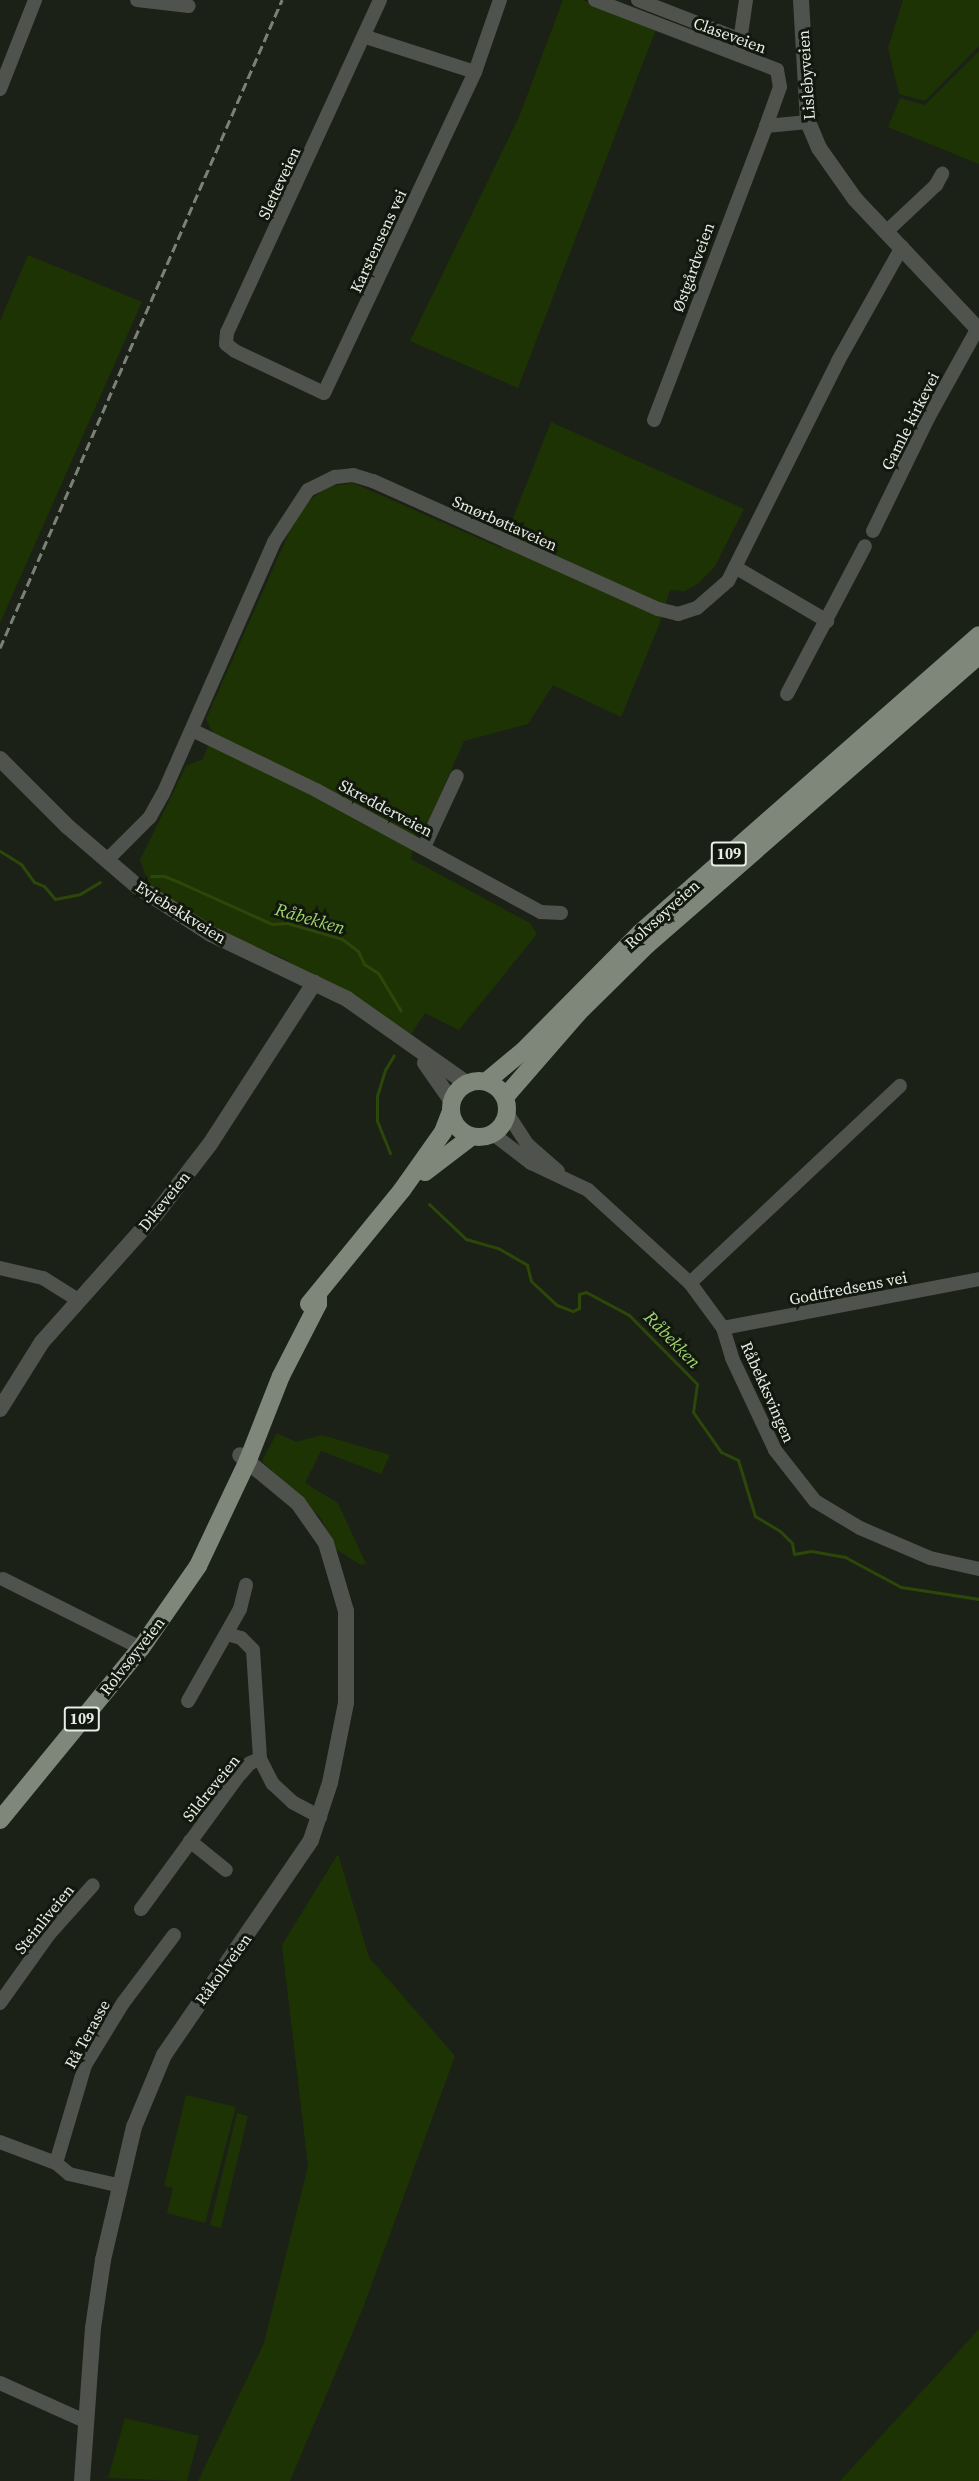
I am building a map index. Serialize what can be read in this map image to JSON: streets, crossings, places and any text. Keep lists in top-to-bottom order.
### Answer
{
  "streets": {
    "main road": ["109", "Rolvsøyveien"],
    "street": [
      "Claseveien",
      "Lislebyveien",
      "Sletteveien",
      "Karstensens vei",
      "Østgårdveien",
      "Gamle kirkevei",
      "Smørbøttaveien",
      "Skredderveien",
      "Evjebekkveien",
      "Dikeveien",
      "Godtfredsens vei",
      "Råbekksvingen",
      "Sildreveien",
      "Steinliveien",
      "Råkollveien",
      "Rå Terasse"
    ]
  },
  "crossings": [
    ["Claseveien", "Østgårdveien"],
    ["Lislebyveien", "Gamle kirkevei"],
    ["Lislebyveien", "Smørbøttaveien"],
    ["Sletteveien", "Karstensens vei"],
    ["Smørbøttaveien", "Skredderveien"],
    ["Smørbøttaveien", "Evjebekkveien"],
    ["109", "Evjebekkveien"],
    ["109", "Rolvsøyveien"],
    ["109", "Råbekksvingen"],
    ["Evjebekkveien", "Rolvsøyveien"],
    ["Evjebekkveien", "Dikeveien"],
    ["Evjebekkveien", "Råbekksvingen"],
    ["Rolvsøyveien", "Råbekksvingen"],
    ["Rolvsøyveien", "Råkollveien"],
    ["Godtfredsens vei", "Råbekksvingen"]
  ],
  "water": ["Råbekken"]
}
